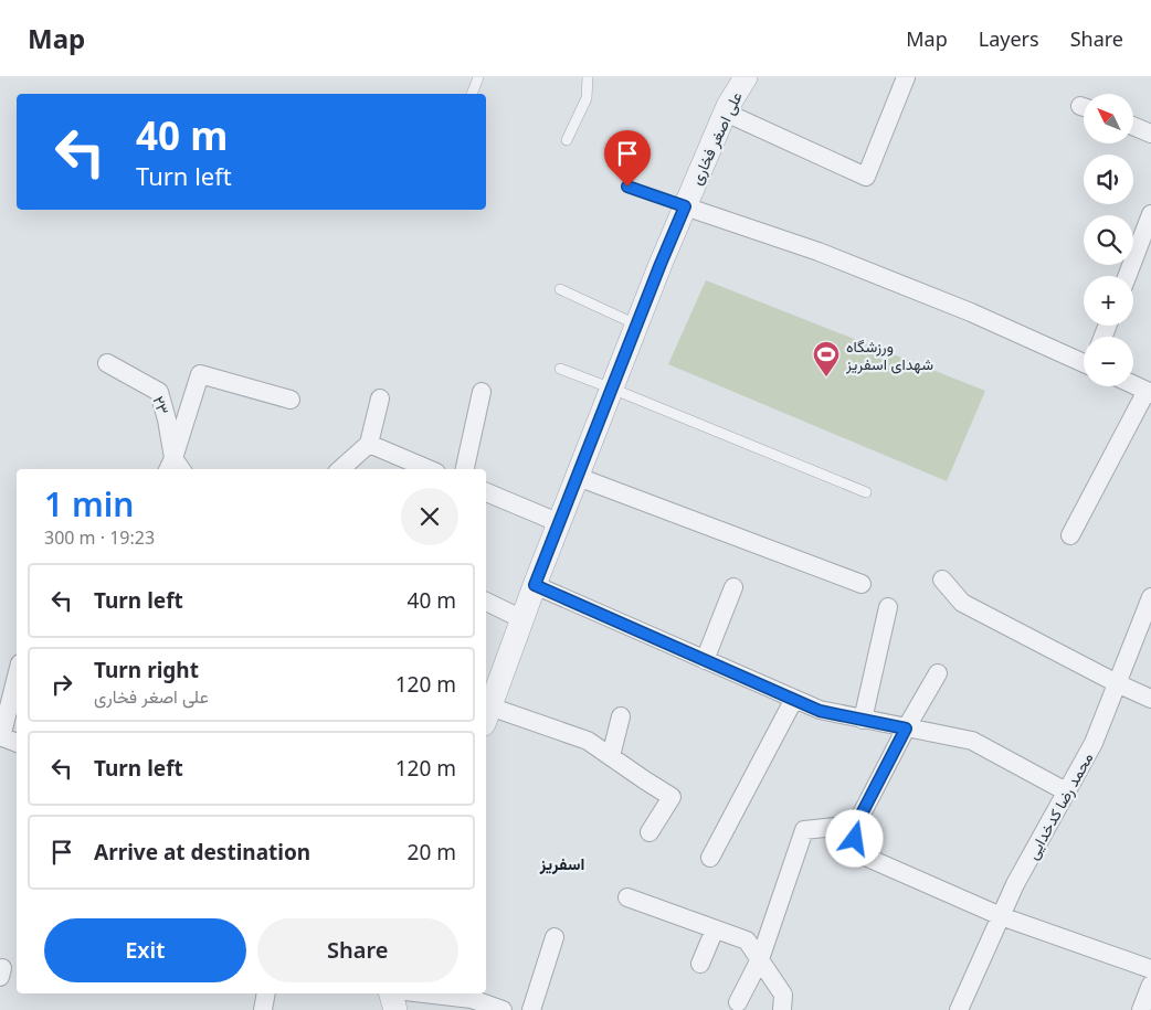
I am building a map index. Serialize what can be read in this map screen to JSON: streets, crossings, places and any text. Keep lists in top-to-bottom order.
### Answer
{
  "streets": {
    "street": ["علی اصغر فخاری", "۲۳", "محمد رضا کدخدایی"]
  },
  "districts": ["اسفریز"],
  "places": {
    "sports": ["ورزشگاه شهدای اسفریز"]
  },
  "north": "top left",
  "page": {
    "header": "Map",
    "nav": ["Map", "Layers", "Share"],
    "map_buttons": ["+", "−"],
    "turn": ["40 m", "Turn left"],
    "heading": ["1 min", "300 m · 19:23"],
    "list": [
      {
        "name": "Turn left",
        "value": "40 m"
      },
      {
        "name": "Turn right",
        "note": "علی اصغر فخاری",
        "value": "120 m"
      },
      {
        "name": "Turn left",
        "value": "120 m"
      },
      {
        "name": "Arrive at destination",
        "value": "20 m"
      }
    ],
    "buttons": ["Exit", "Share"]
  }
}
